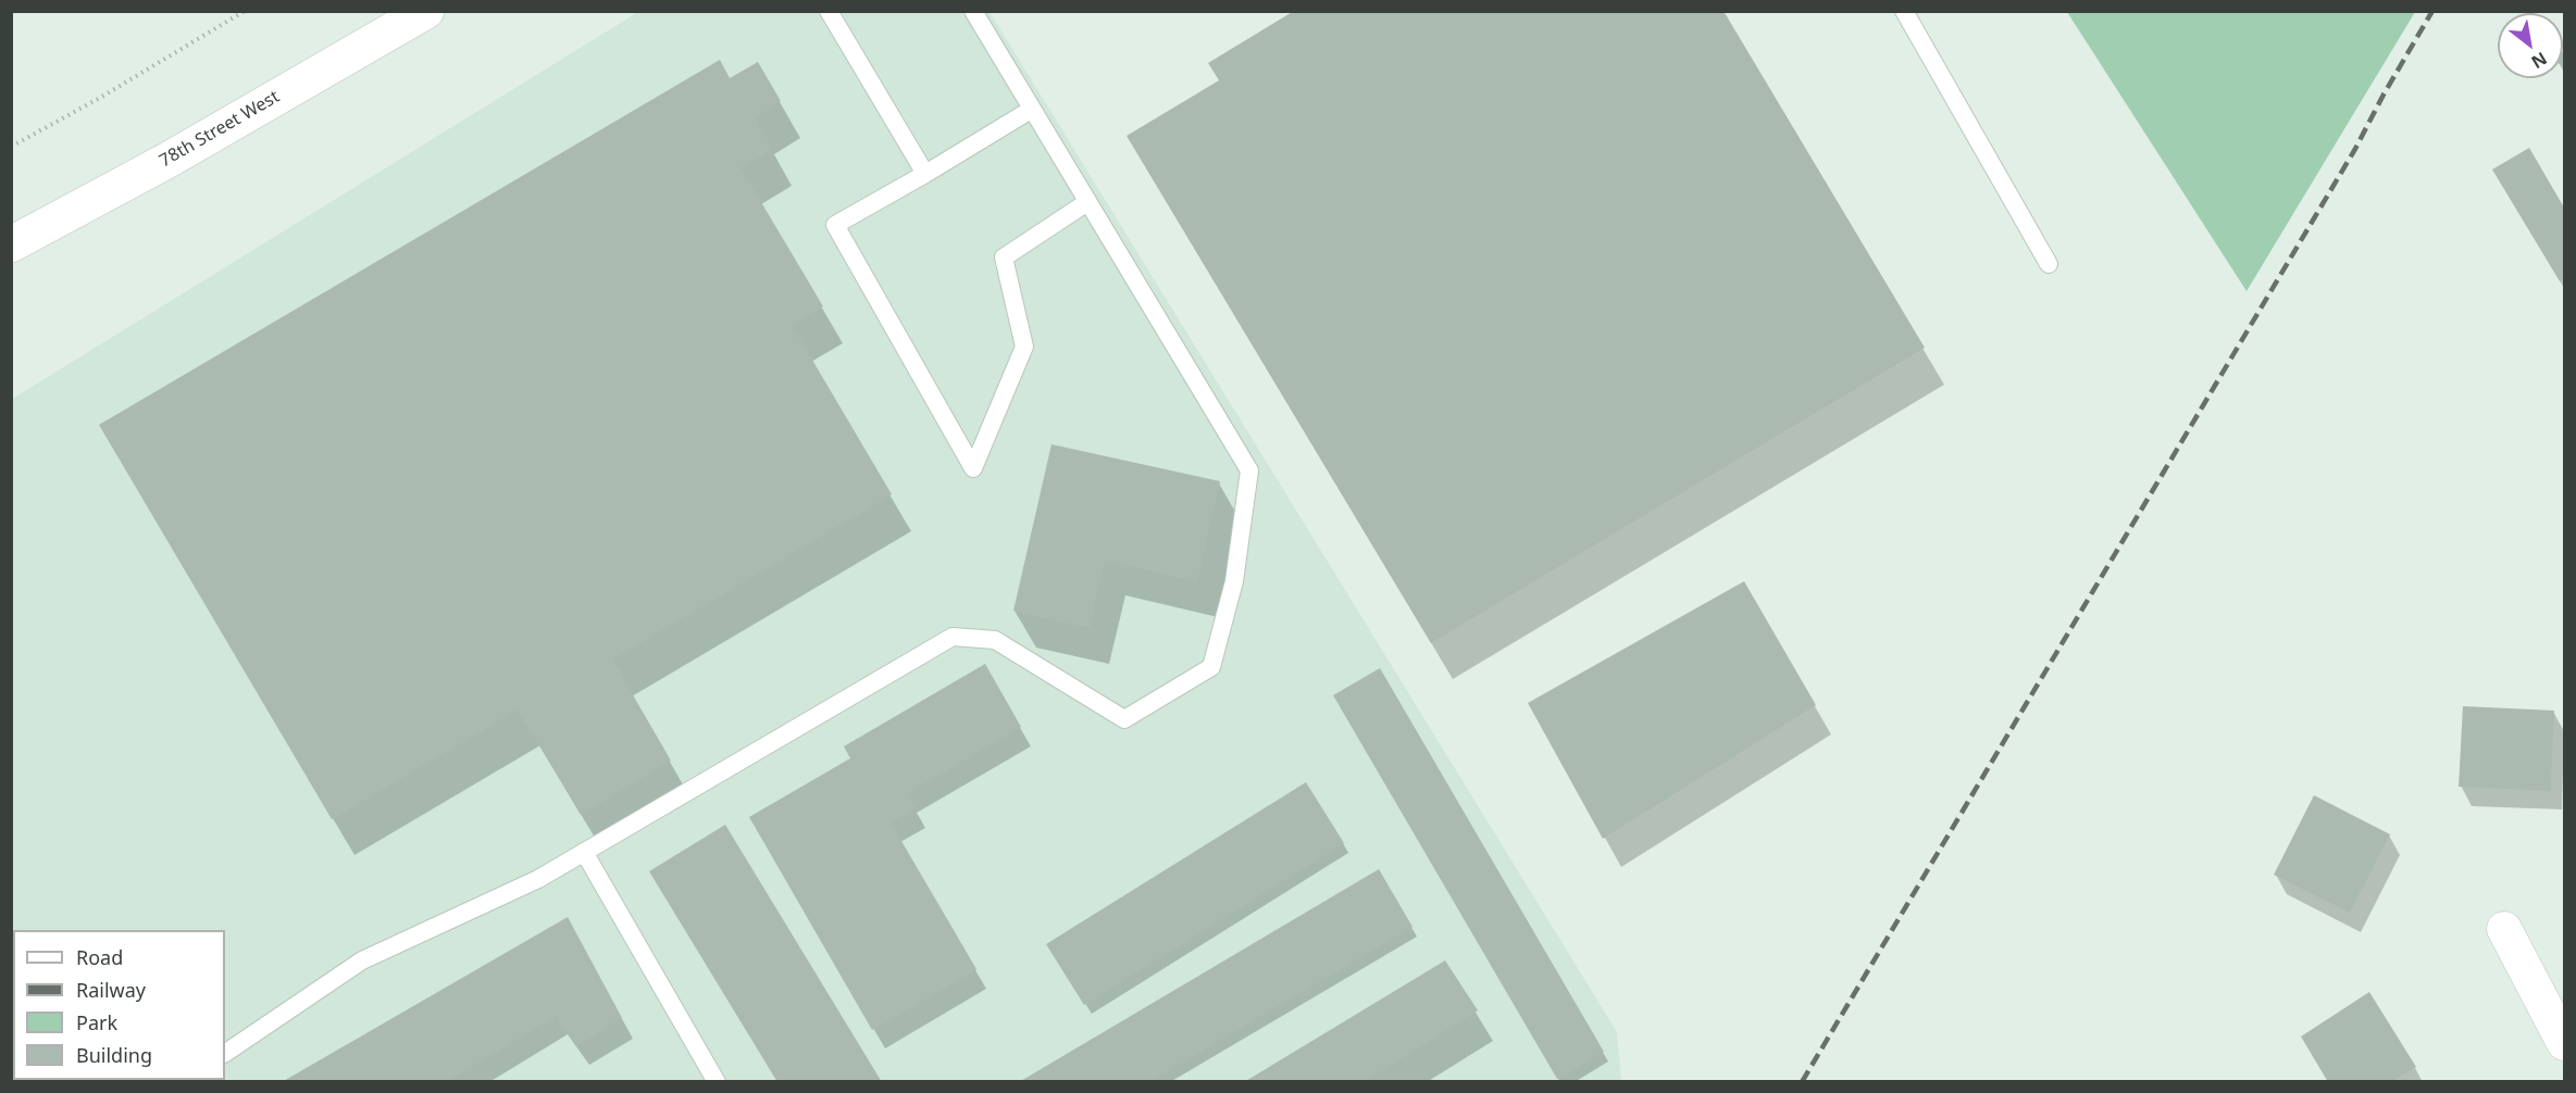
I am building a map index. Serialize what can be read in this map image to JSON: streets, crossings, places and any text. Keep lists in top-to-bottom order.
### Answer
{
  "streets": {
    "street": ["78th Street West"]
  },
  "legend": [
    "Road",
    "Railway",
    "Park",
    "Building"
  ],
  "north": "bottom right"
}
